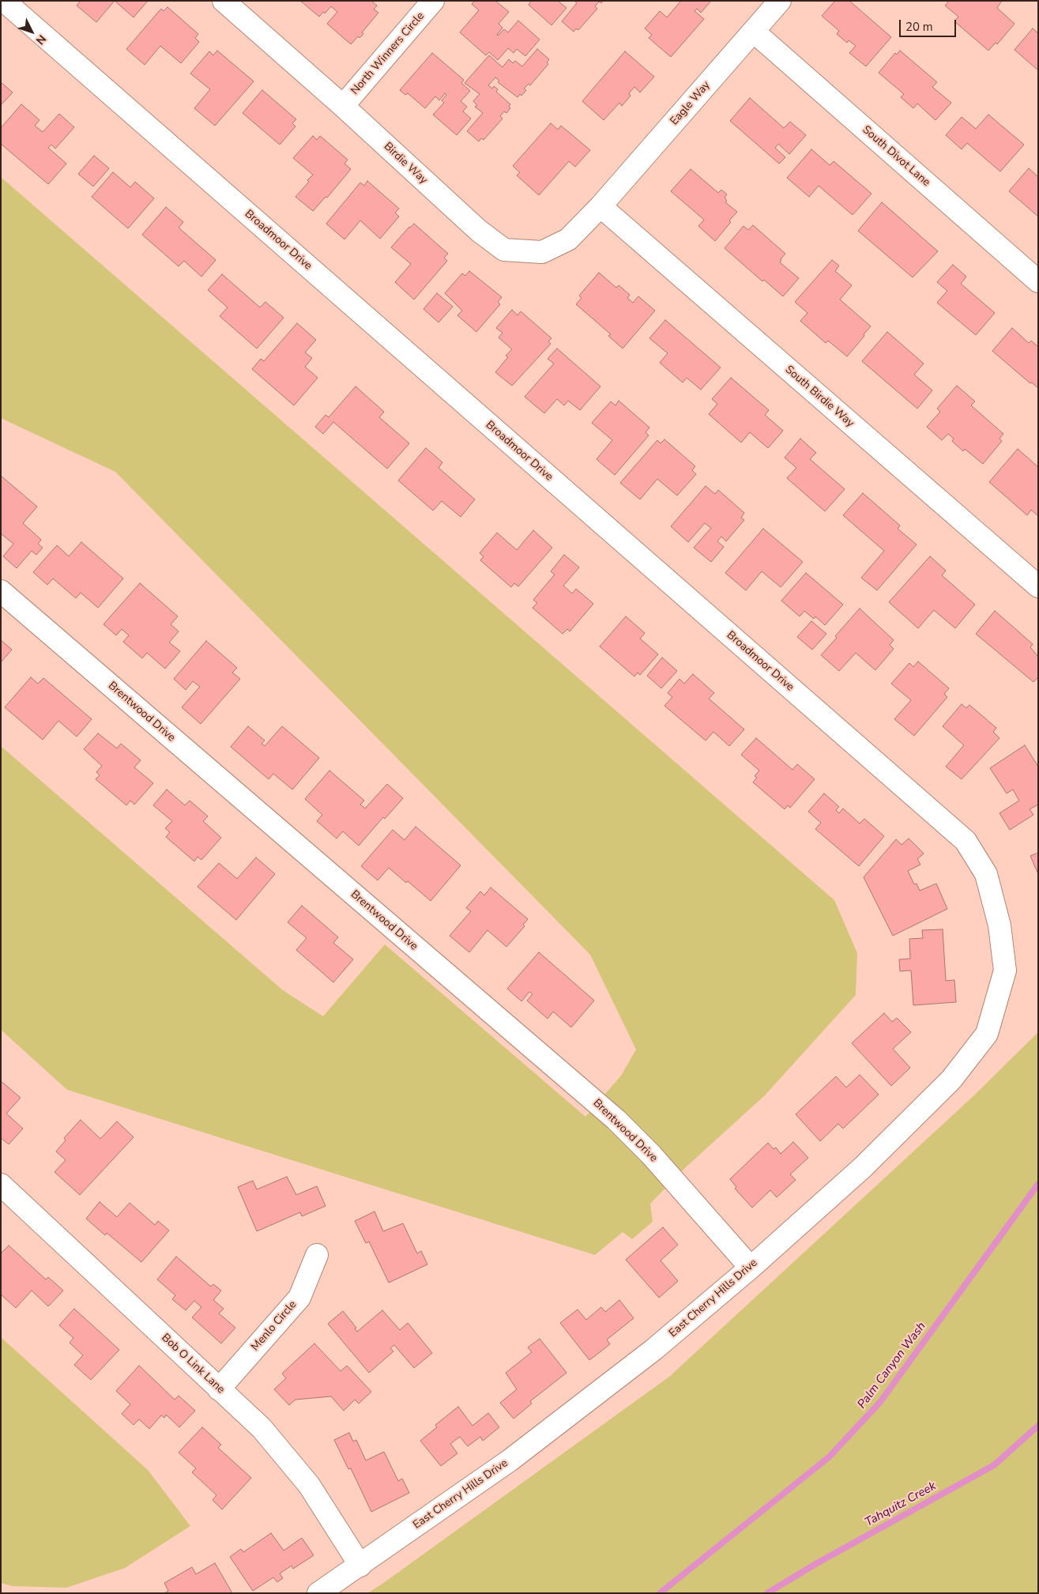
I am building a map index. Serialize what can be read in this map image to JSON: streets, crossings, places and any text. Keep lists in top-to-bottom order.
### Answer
{
  "streets": {
    "street": [
      "North Winners Circle",
      "Eagle Way",
      "South Divot Lane",
      "Birdie Way",
      "Broadmoor Drive",
      "South Birdie Way",
      "Brentwood Drive",
      "East Cherry Hills Drive",
      "Menlo Circle",
      "Bob O Link Lane"
    ]
  },
  "crossings": [
    ["North Winners Circle", "Birdie Way"],
    ["Eagle Way", "South Divot Lane"],
    ["Eagle Way", "Birdie Way"],
    ["Eagle Way", "South Birdie Way"],
    ["Birdie Way", "South Birdie Way"],
    ["Broadmoor Drive", "East Cherry Hills Drive"],
    ["Brentwood Drive", "East Cherry Hills Drive"],
    ["East Cherry Hills Drive", "Bob O Link Lane"],
    ["Menlo Circle", "Bob O Link Lane"]
  ],
  "water": ["Palm Canyon Wash", "Tahquitz Creek"],
  "scale_bar": "20 m",
  "north": "bottom right"
}
